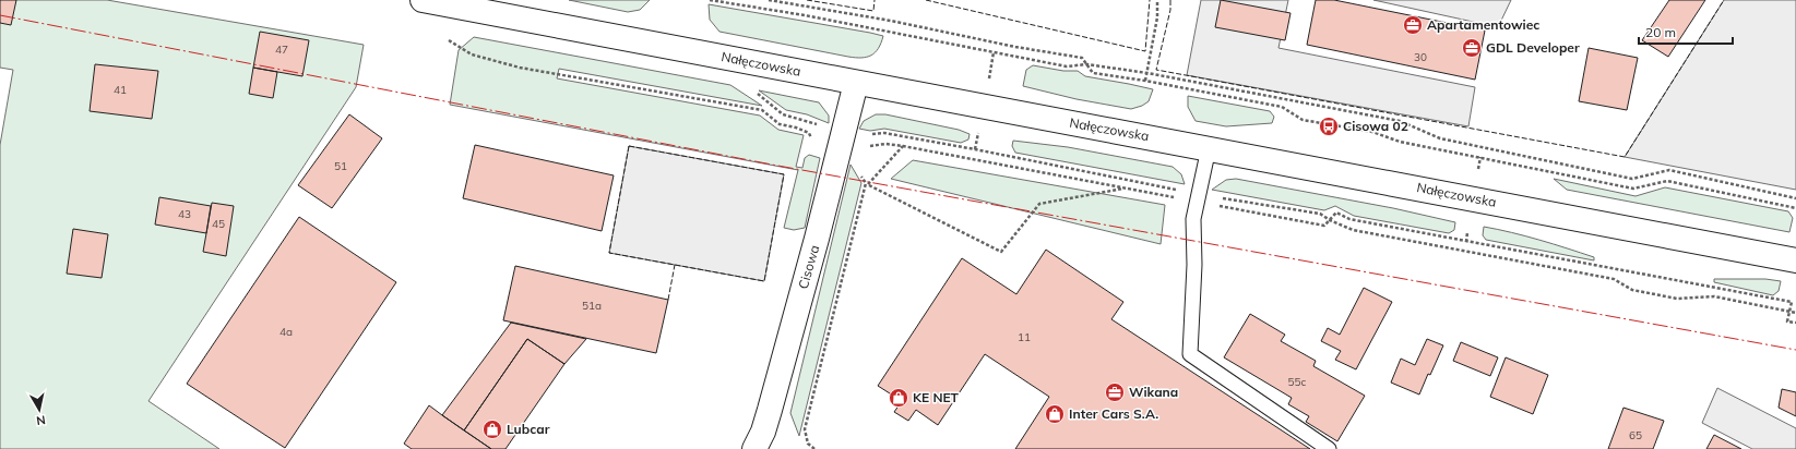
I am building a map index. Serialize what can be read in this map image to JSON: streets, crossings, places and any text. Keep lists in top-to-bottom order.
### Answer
{
  "streets": {
    "street": ["Nałęczowska", "Cisowa"]
  },
  "crossings": [
    ["Nałęczowska", "Cisowa"]
  ],
  "places": {
    "office": ["Apartamentowiec", "GDL Developer", "Wikana"],
    "bus stop": ["Cisowa 02"],
    "shop": ["KE NET", "Inter Cars S.A.", "Lubcar"]
  },
  "house_numbers": [
    "47",
    "30",
    "41",
    "51",
    "43",
    "45",
    "51a",
    "4a",
    "11",
    "55c",
    "65"
  ],
  "scale_bar": "20 m",
  "north": "bottom"
}
